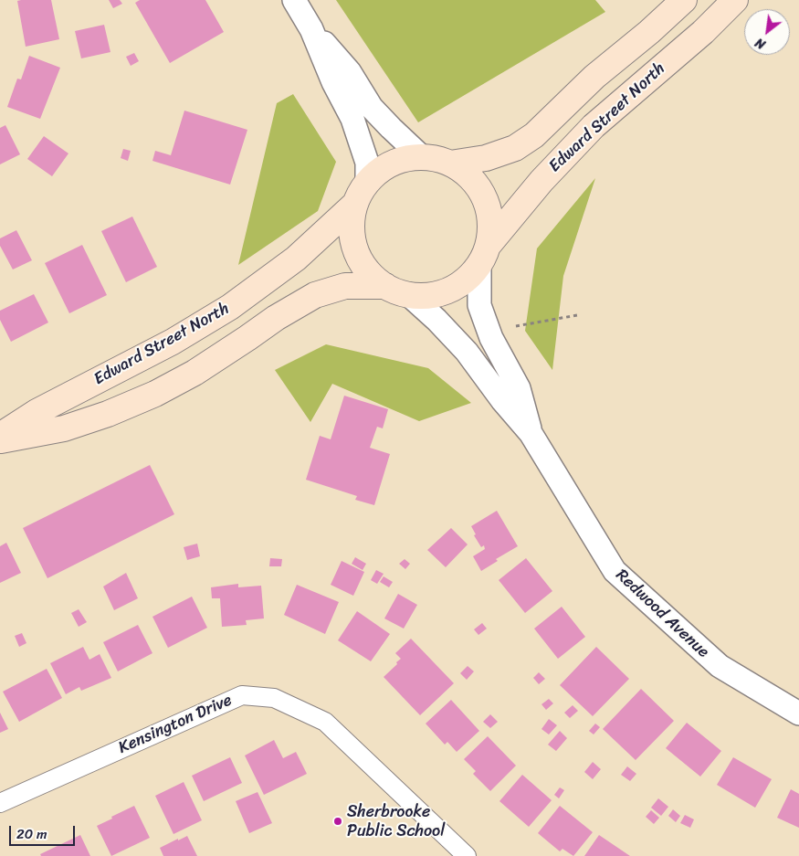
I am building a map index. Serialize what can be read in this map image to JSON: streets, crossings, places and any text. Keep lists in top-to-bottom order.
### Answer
{
  "streets": {
    "main road": ["Edward Street North"],
    "street": ["Redwood Avenue", "Kensington Drive"]
  },
  "crossings": [
    ["Edward Street North", "Redwood Avenue"]
  ],
  "places": ["Sherbrooke Public School"],
  "scale_bar": "20 m",
  "north": "bottom left"
}
